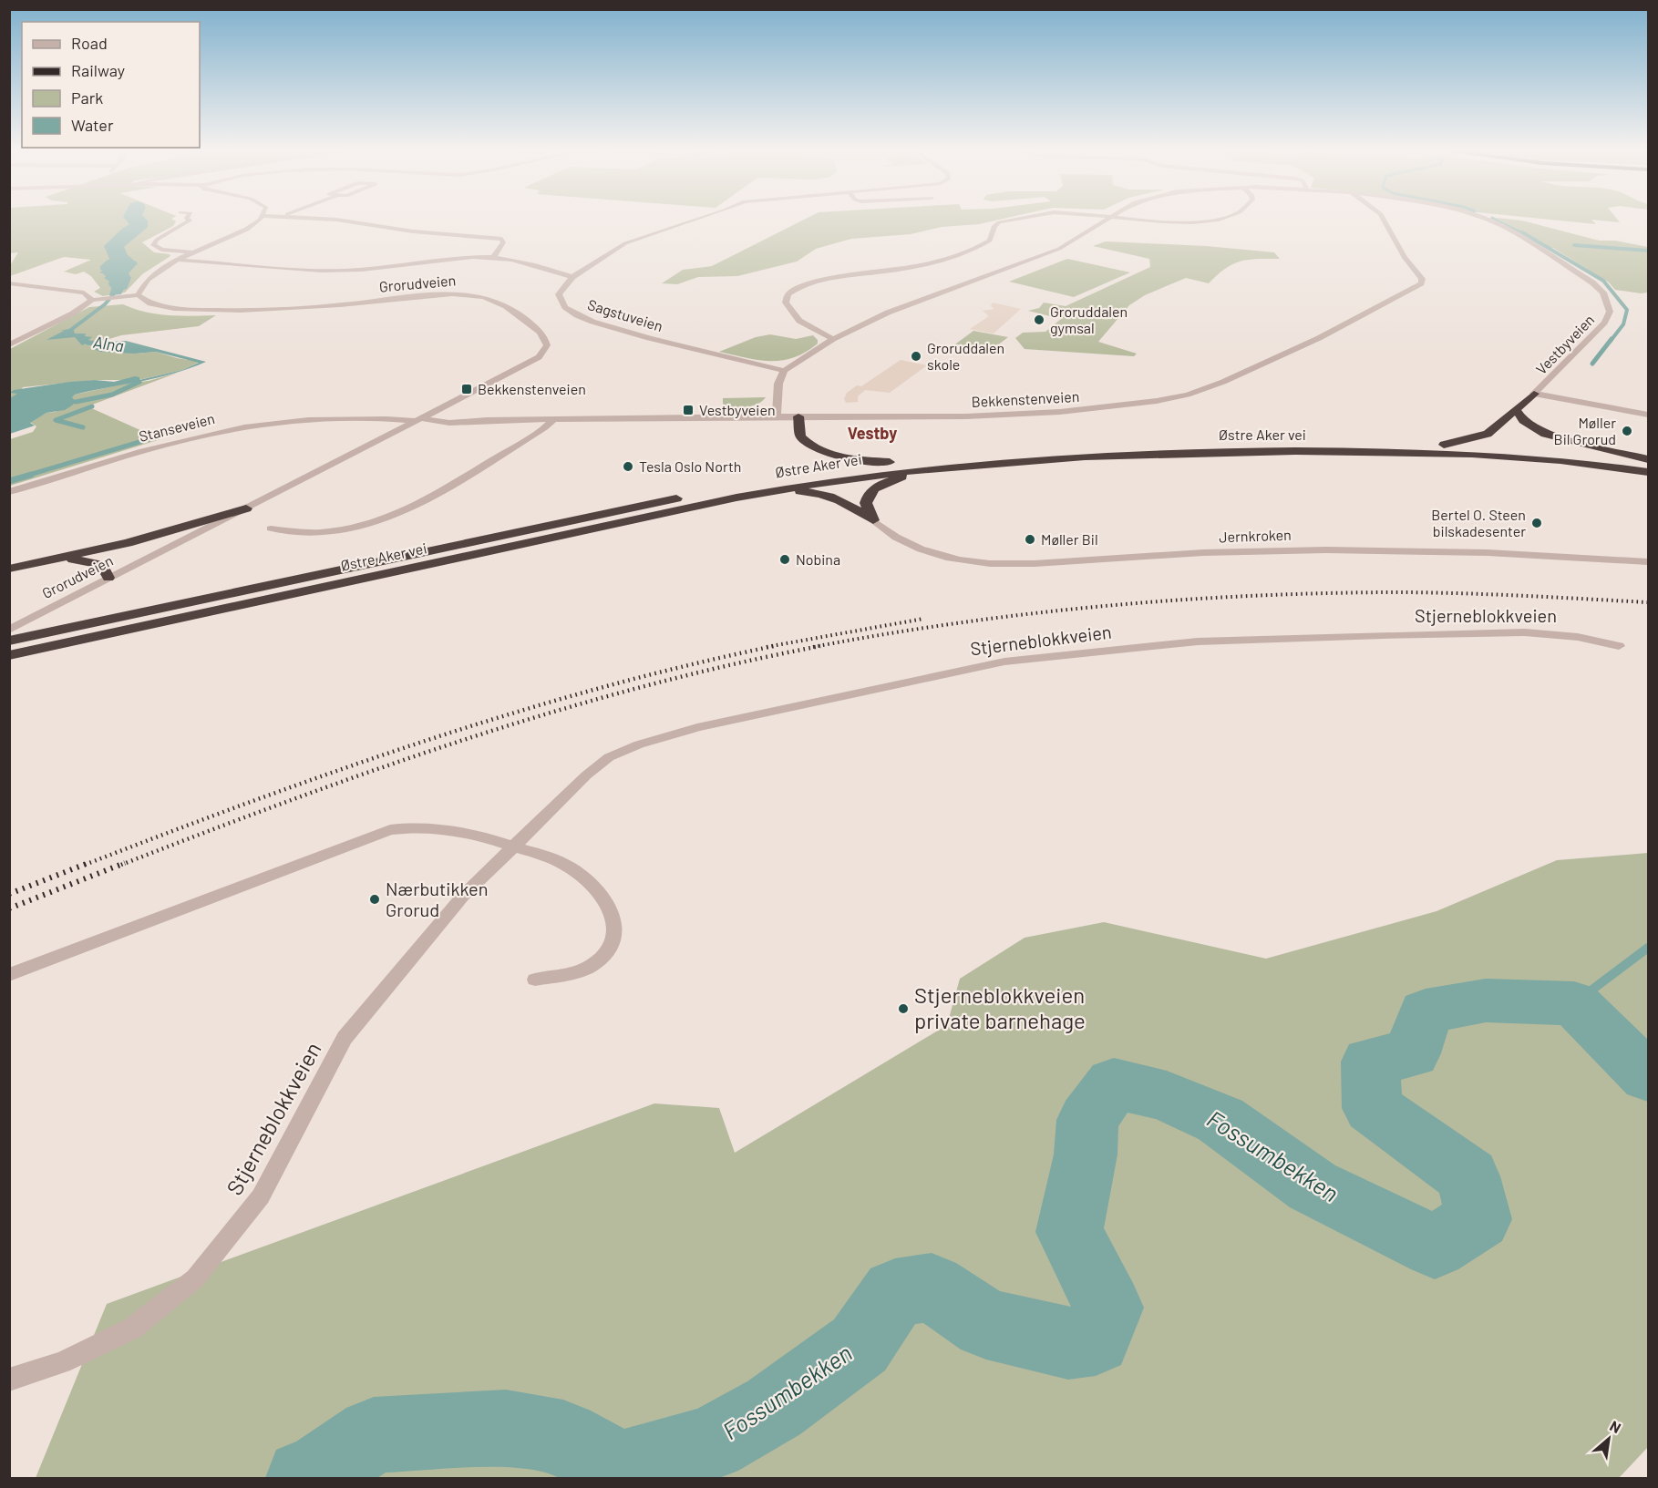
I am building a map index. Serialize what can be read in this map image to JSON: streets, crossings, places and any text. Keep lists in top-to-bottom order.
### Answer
{
  "streets": {
    "highway": ["Østre Aker vei"],
    "street": [
      "Grorudveien",
      "Sagstuveien",
      "Vestbyveien",
      "Bekkenstenveien",
      "Stanseveien",
      "Jernkroken",
      "Stjerneblokkveien"
    ]
  },
  "crossings": [
    ["Grorudveien", "Bekkenstenveien"],
    ["Grorudveien", "Stanseveien"],
    ["Sagstuveien", "Vestbyveien"],
    ["Bekkenstenveien", "Stanseveien"]
  ],
  "districts": ["Vestby"],
  "water": ["Alna", "Fossumbekken"],
  "places": {
    "other": [
      "Groruddalen gymsal",
      "Groruddalen skole",
      "Møller Bil Grorud",
      "Tesla Oslo North",
      "Bertel O. Steen bilskadesenter",
      "Møller Bil",
      "Nobina",
      "Nærbutikken Grorud",
      "Stjerneblokkveien private barnehage"
    ],
    "transit": ["Bekkenstenveien", "Vestbyveien"]
  },
  "legend": [
    "Road",
    "Railway",
    "Park",
    "Water"
  ],
  "north": "top right"
}
